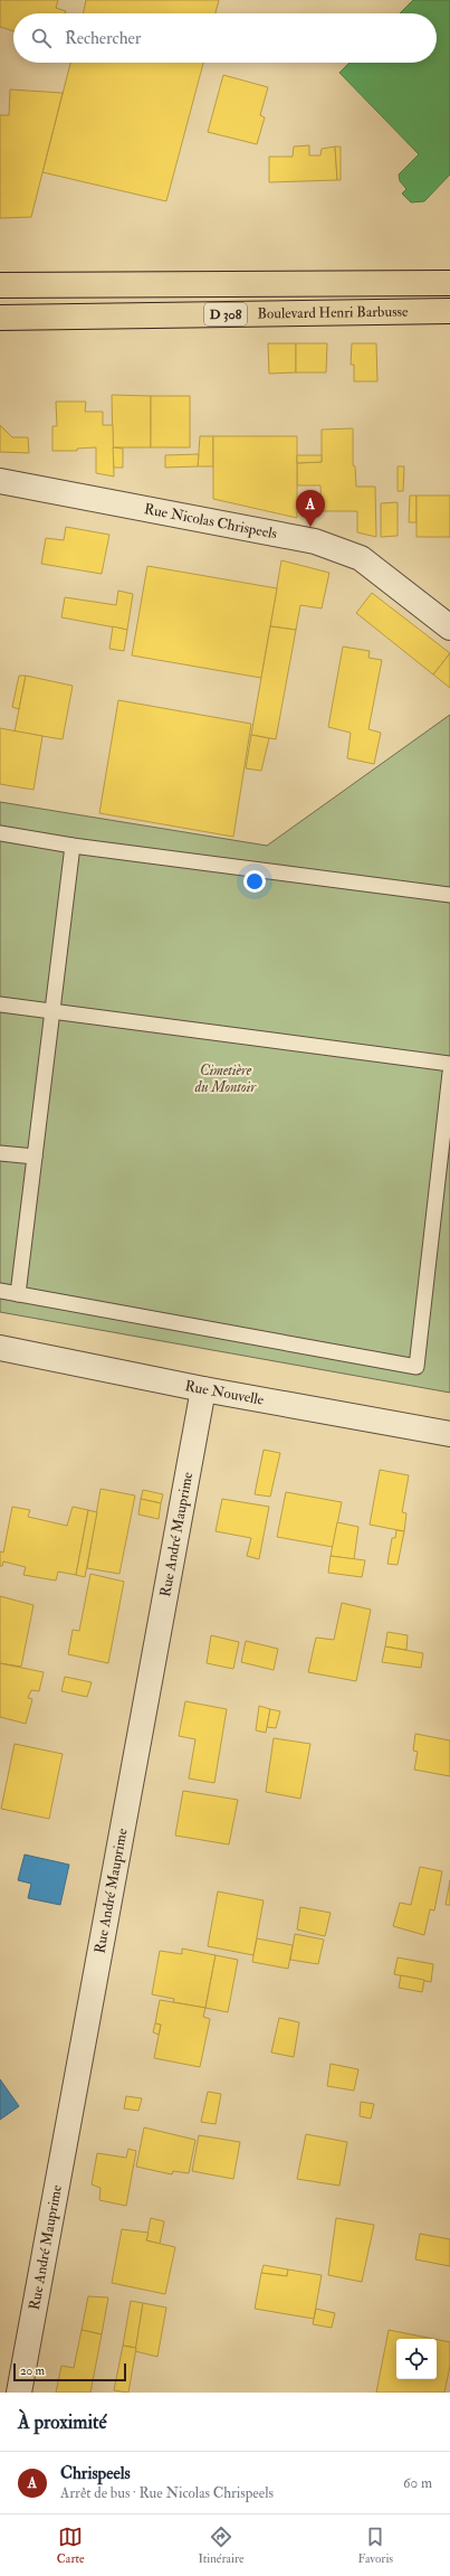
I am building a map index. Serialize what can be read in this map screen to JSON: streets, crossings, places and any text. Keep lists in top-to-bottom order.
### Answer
{
  "streets": {
    "main road": ["Boulevard Henri Barbusse", "D 308"],
    "street": ["Rue Nicolas Chrispeels", "Rue Nouvelle", "Rue André Mauprime"]
  },
  "crossings": [
    ["Rue Nouvelle", "Rue André Mauprime"]
  ],
  "parks": ["Cimetière du Montoir"],
  "scale_bar": "20 m",
  "page": {
    "search": "Rechercher",
    "pins": "A",
    "scale": "20 m",
    "heading": "À proximité",
    "list": [
      {
        "mark": "A",
        "name": "Chrispeels",
        "note": "Arrêt de bus · Rue Nicolas Chrispeels",
        "value": "60 m"
      }
    ],
    "nav": ["Carte", "Itinéraire", "Favoris"]
  }
}
